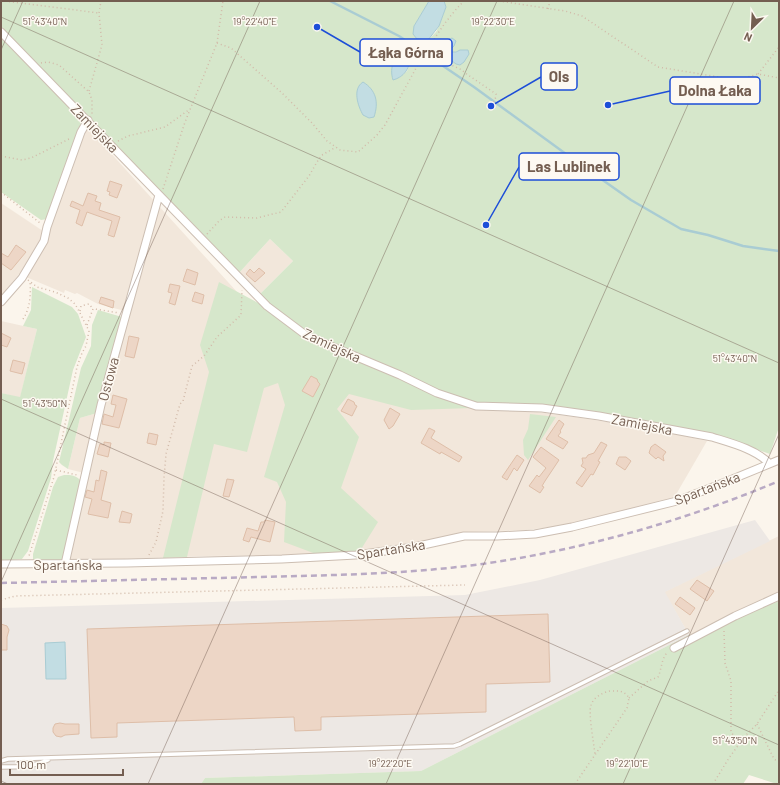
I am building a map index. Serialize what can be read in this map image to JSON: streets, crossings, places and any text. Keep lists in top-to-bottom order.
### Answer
{
  "streets": {
    "street": ["Zamiejska", "Ostowa", "Spartańska"]
  },
  "crossings": [
    ["Zamiejska", "Ostowa"],
    ["Zamiejska", "Spartańska"],
    ["Ostowa", "Spartańska"]
  ],
  "places": [
    "Łąka Górna",
    "Dolna Łaka",
    "Ols",
    "Las Lublinek"
  ],
  "scale_bar": "100 m",
  "north": "bottom left",
  "coordinates": [
    "19°22'40\"E",
    "19°22'30\"E",
    "51°43'40\"N",
    "51°43'50\"N",
    "19°22'20\"E",
    "19°22'10\"E"
  ]
}
